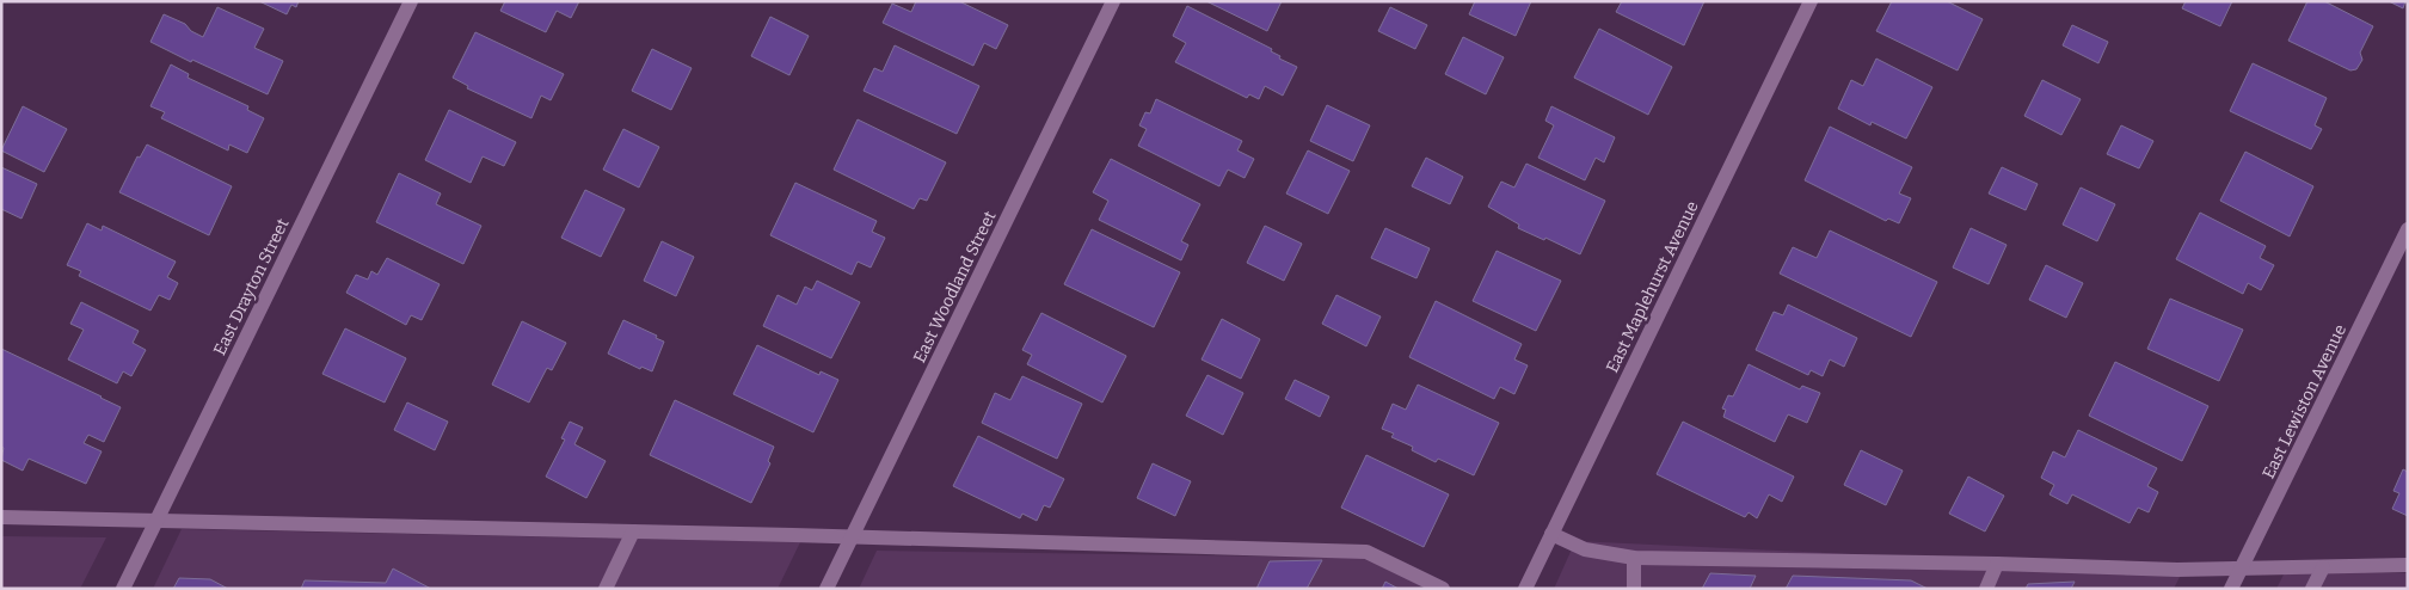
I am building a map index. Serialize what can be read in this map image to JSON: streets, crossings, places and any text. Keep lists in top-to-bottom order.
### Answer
{
  "streets": {
    "street": [
      "East Drayton Street",
      "East Woodland Street",
      "East Maplehurst Avenue",
      "East Lewiston Avenue"
    ]
  }
}
